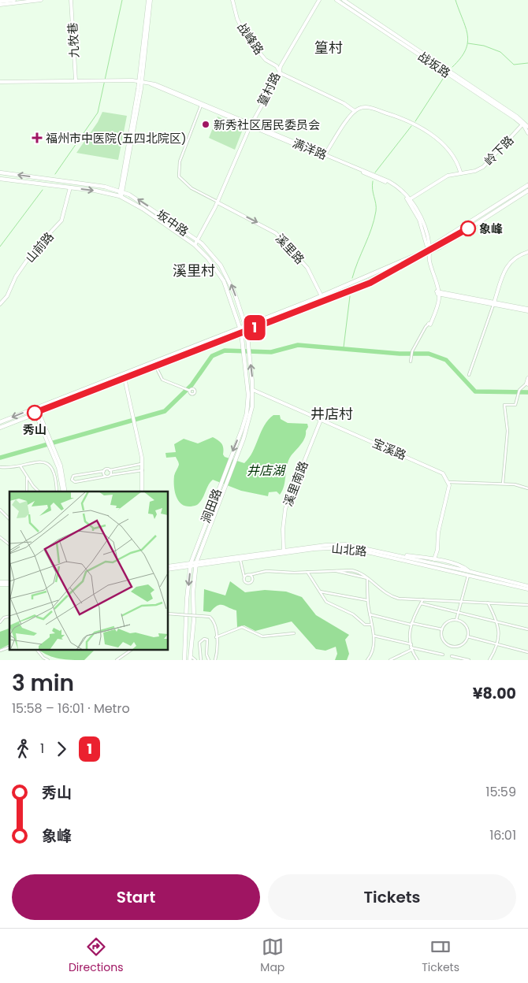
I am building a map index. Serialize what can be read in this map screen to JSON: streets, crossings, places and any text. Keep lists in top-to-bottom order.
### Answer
{
  "streets": {
    "main road": ["坂中路", "涧田路"],
    "street": [
      "战峰路",
      "九牧巷",
      "战坂路",
      "篁村路",
      "满洋路",
      "岭下路",
      "山前路",
      "溪里路",
      "宝溪路",
      "溪里南路",
      "山北路"
    ]
  },
  "crossings": [
    ["战峰路", "篁村路"],
    ["九牧巷", "满洋路"],
    ["战坂路", "岭下路"],
    ["篁村路", "满洋路"],
    ["篁村路", "坂中路"],
    ["篁村路", "溪里路"],
    ["满洋路", "岭下路"],
    ["坂中路", "山前路"],
    ["坂中路", "涧田路"],
    ["宝溪路", "溪里南路"],
    ["宝溪路", "涧田路"],
    ["溪里南路", "山北路"],
    ["涧田路", "山北路"]
  ],
  "one_way": ["溪里路"],
  "districts": ["篁村", "溪里村", "井店村"],
  "water": ["井店湖"],
  "places": {
    "other": ["新秀社区居民委员会", "象峰", "秀山"],
    "health": ["福州市中医院(五四北院区)"]
  },
  "lines": ["metro line 1"],
  "page": {
    "on_map": "1",
    "heading": ["3 min", "15:58 – 16:01 · Metro", "¥8.00"],
    "legs": ["1", "1"],
    "list": [
      {
        "name": "秀山",
        "value": "15:59"
      },
      {
        "name": "象峰",
        "value": "16:01"
      }
    ],
    "buttons": ["Start", "Tickets"],
    "tabs": ["Directions", "Map", "Tickets"]
  }
}
